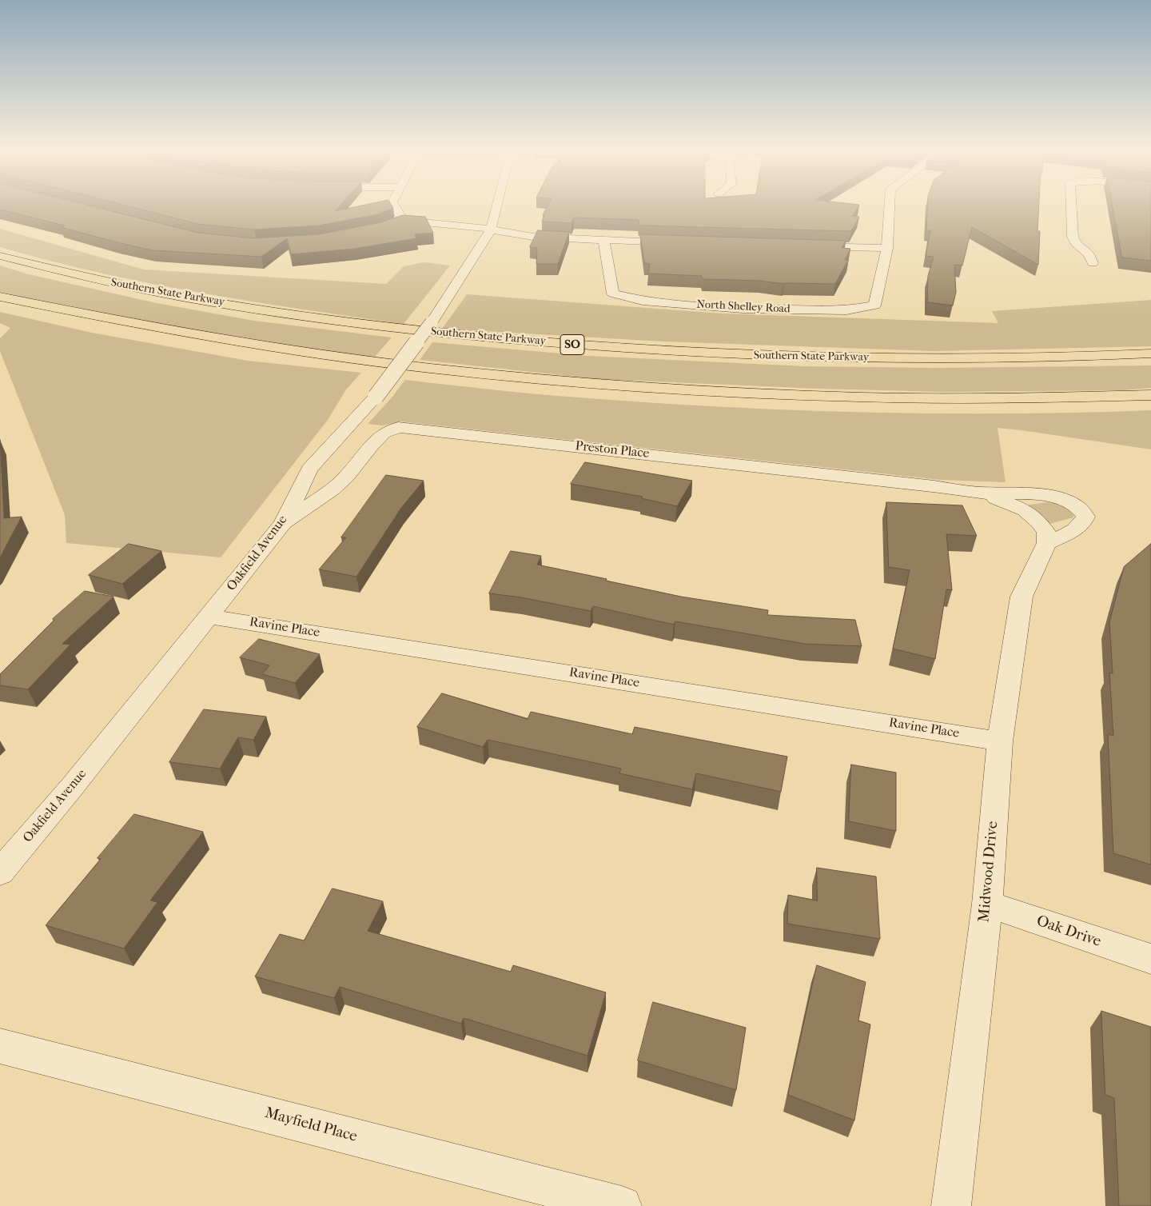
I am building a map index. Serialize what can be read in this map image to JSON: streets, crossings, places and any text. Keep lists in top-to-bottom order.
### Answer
{
  "streets": {
    "highway": ["Southern State Parkway", "SO"],
    "street": [
      "North Shelley Road",
      "Preston Place",
      "Oakfield Avenue",
      "Ravine Place",
      "Midwood Drive",
      "Oak Drive",
      "Mayfield Place"
    ]
  },
  "crossings": [
    ["Preston Place", "Oakfield Avenue"],
    ["Oakfield Avenue", "Ravine Place"],
    ["Ravine Place", "Midwood Drive"],
    ["Midwood Drive", "Oak Drive"]
  ]
}
